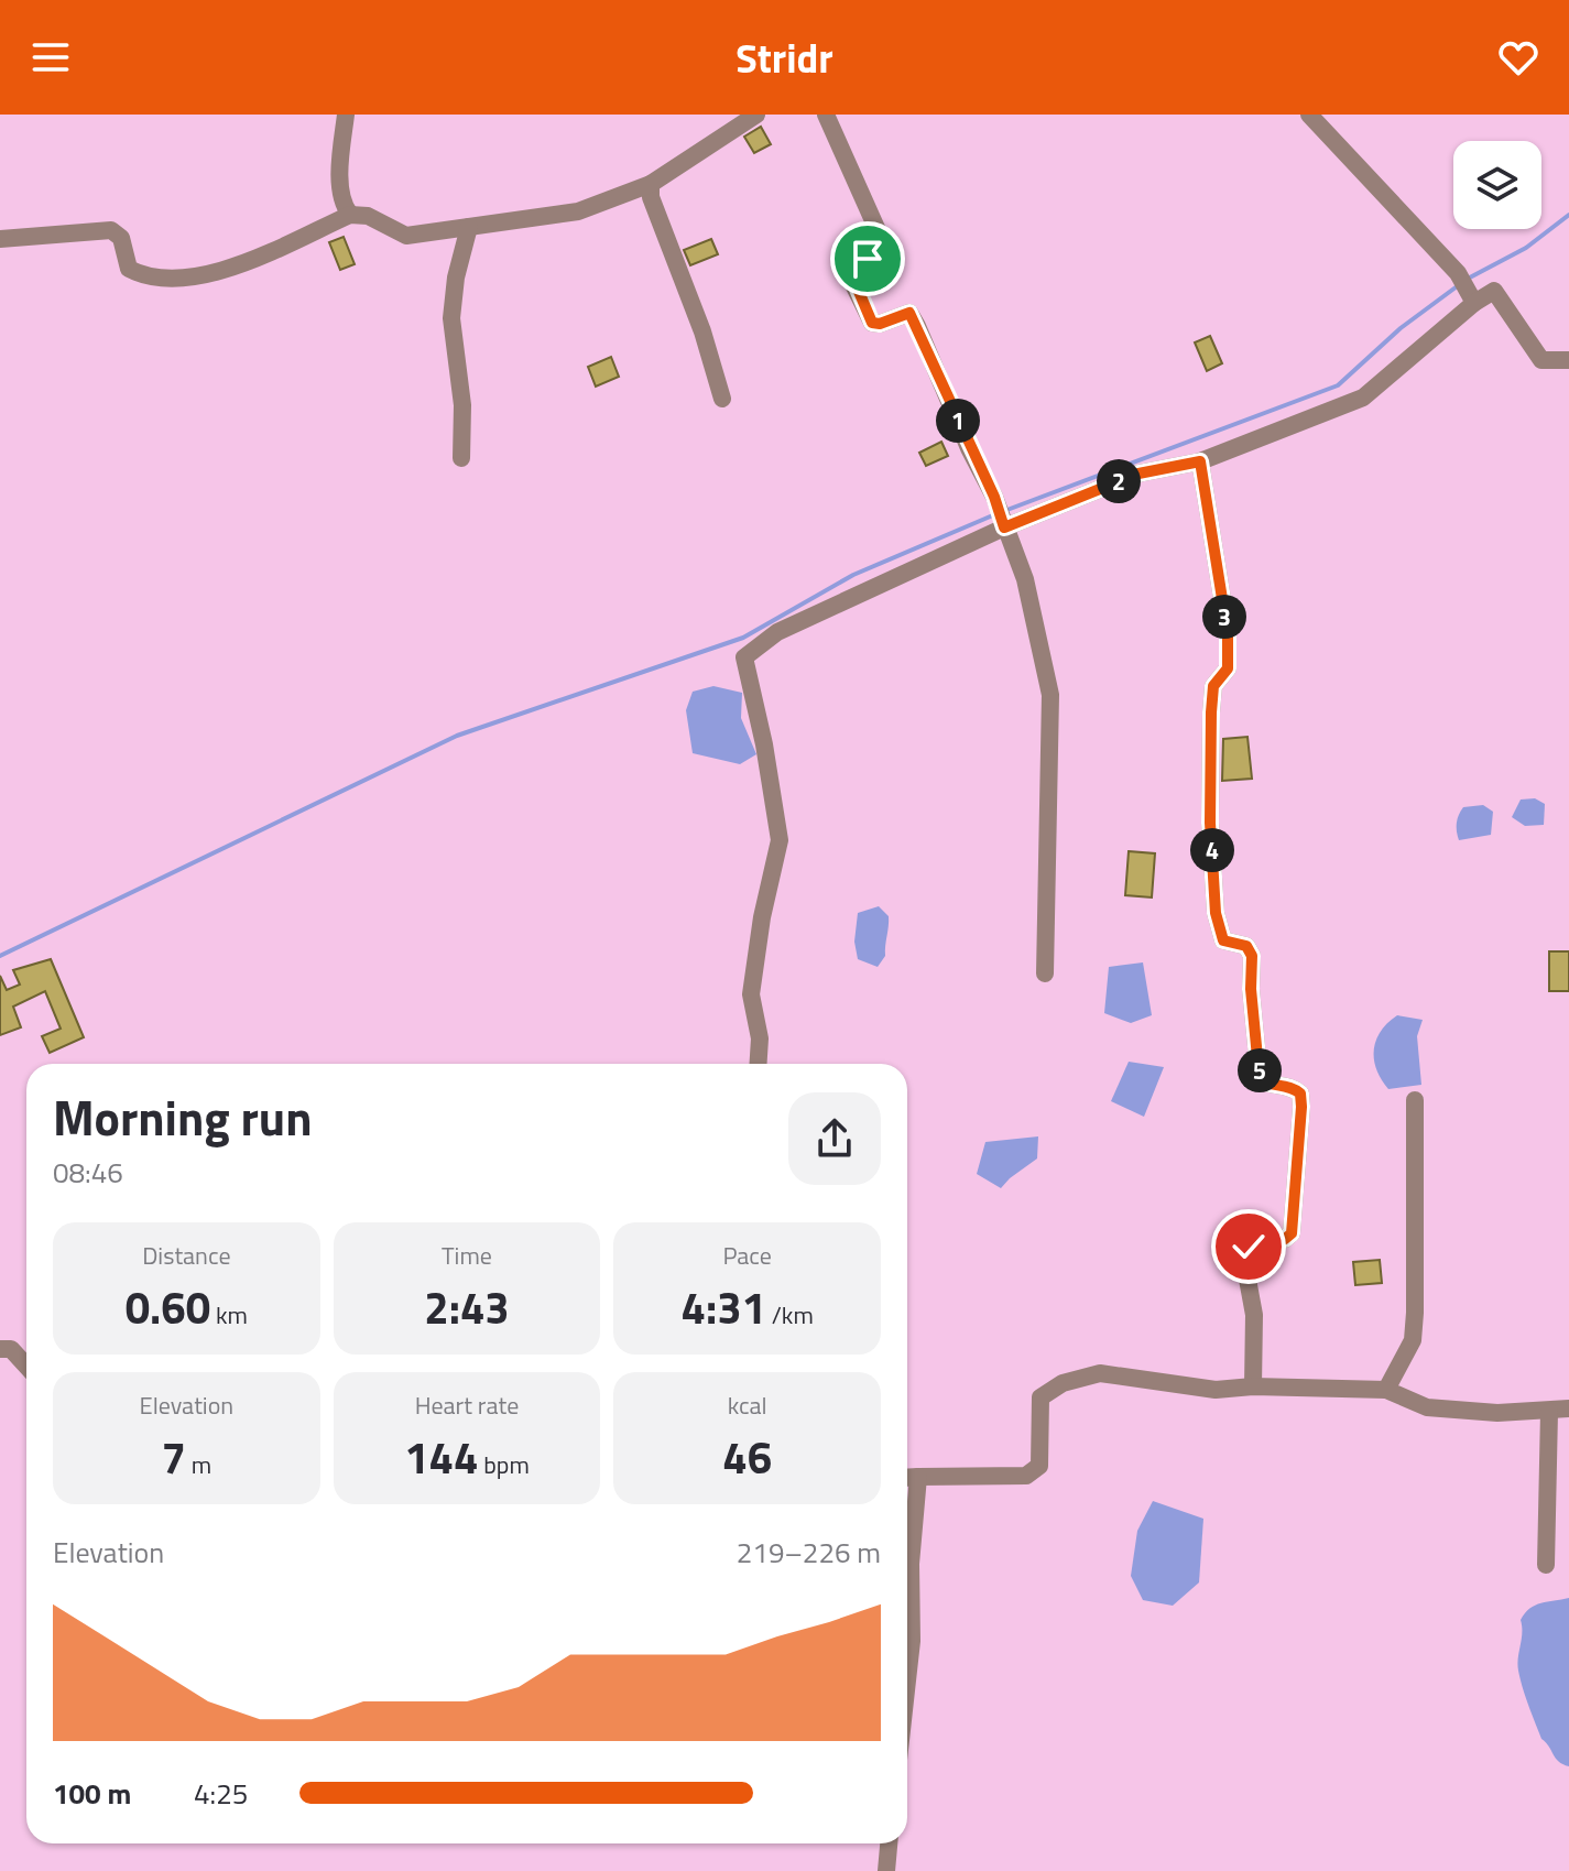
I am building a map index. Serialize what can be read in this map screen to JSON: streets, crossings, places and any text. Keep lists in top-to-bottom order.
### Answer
{
  "page": {
    "header": "Stridr",
    "pins": [
      "1",
      "2",
      "3",
      "4",
      "5"
    ],
    "heading": ["Morning run", "08:46"],
    "stats": [
      ["Distance", "0.60 km"],
      ["Time", "2:43"],
      ["Pace", "4:31 /km"],
      ["Elevation", "7 m"],
      ["Heart rate", "144 bpm"],
      ["kcal", "46"]
    ],
    "chart": ["Elevation", "219–226 m"],
    "list": [
      {
        "name": "100 m",
        "note": "4:25"
      }
    ]
  }
}
